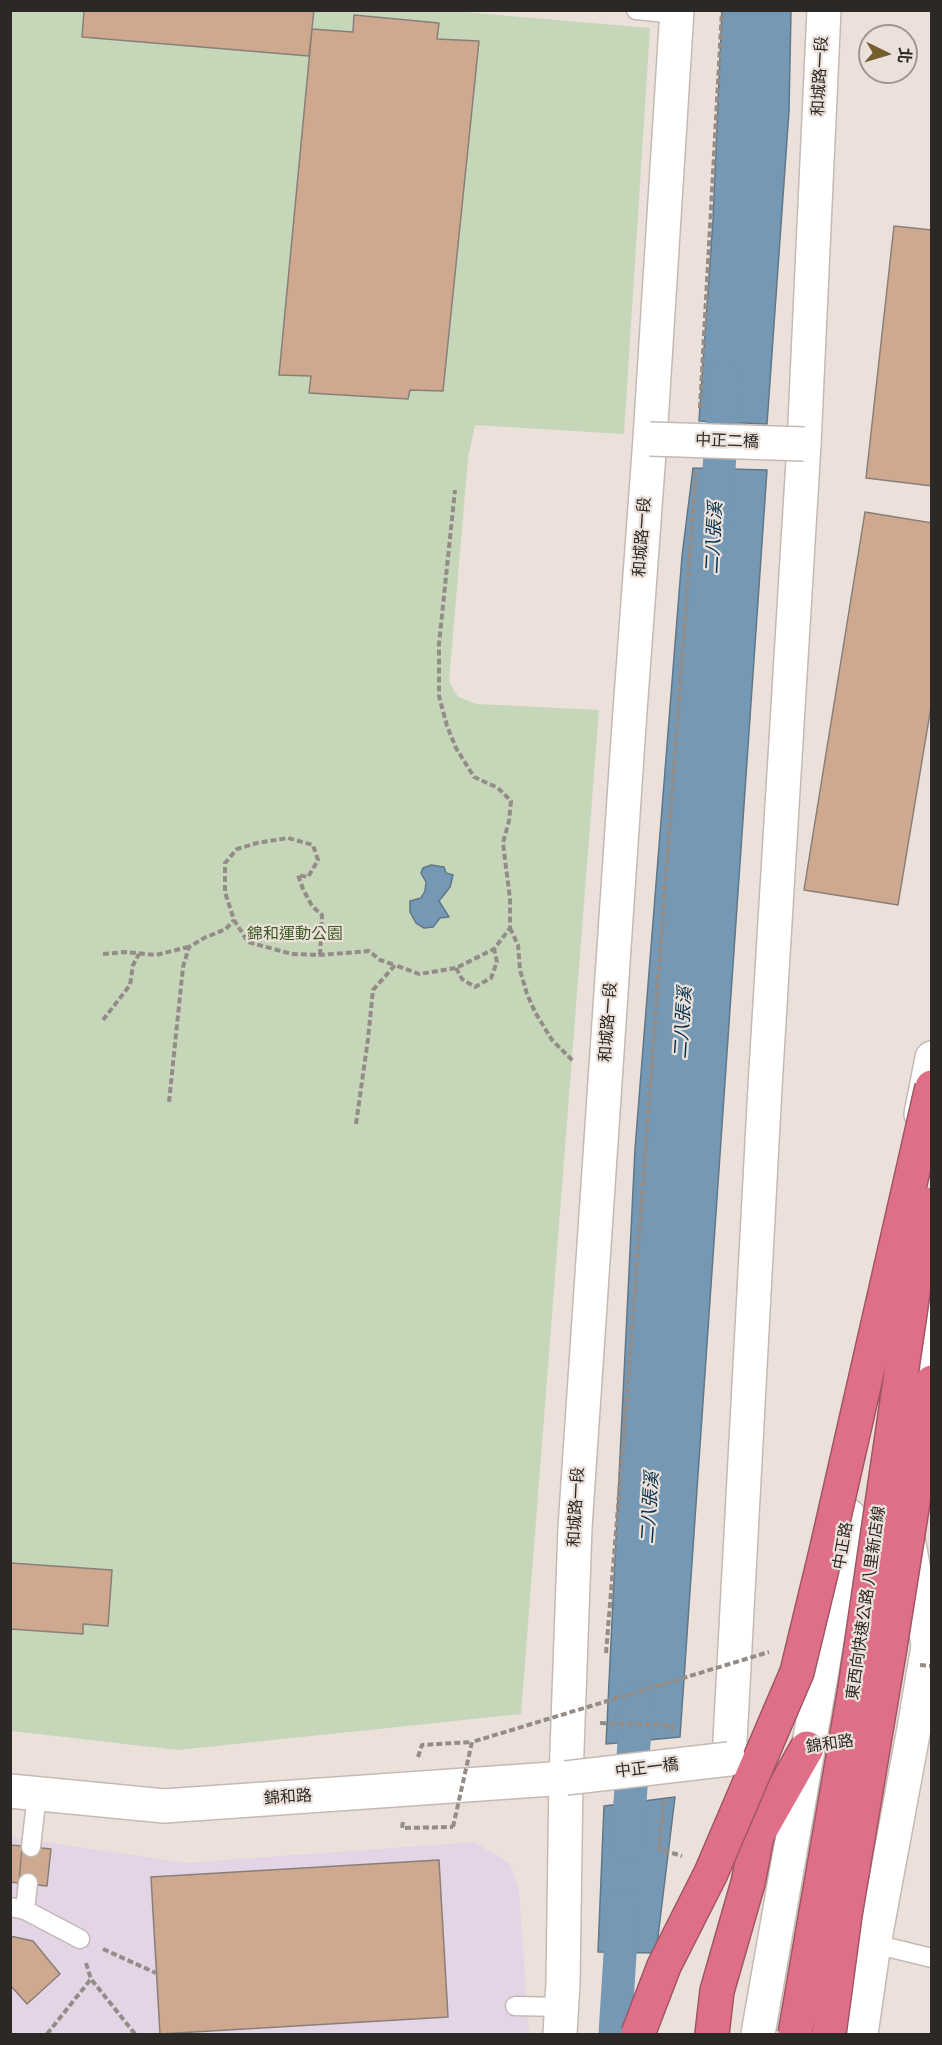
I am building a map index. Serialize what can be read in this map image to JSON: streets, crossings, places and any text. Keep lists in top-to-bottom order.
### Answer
{
  "streets": {
    "highway": ["東西向快速公路 八里新店線"],
    "street": [
      "和城路一段",
      "中正二橋",
      "中正路",
      "錦和路",
      "中正一橋"
    ]
  },
  "crossings": [
    ["和城路一段", "中正二橋"],
    ["和城路一段", "錦和路"],
    ["和城路一段", "中正一橋"],
    ["中正路", "錦和路"],
    ["錦和路", "中正一橋"]
  ],
  "water": ["二八張溪"],
  "parks": ["錦和運動公園"],
  "north": "right"
}
